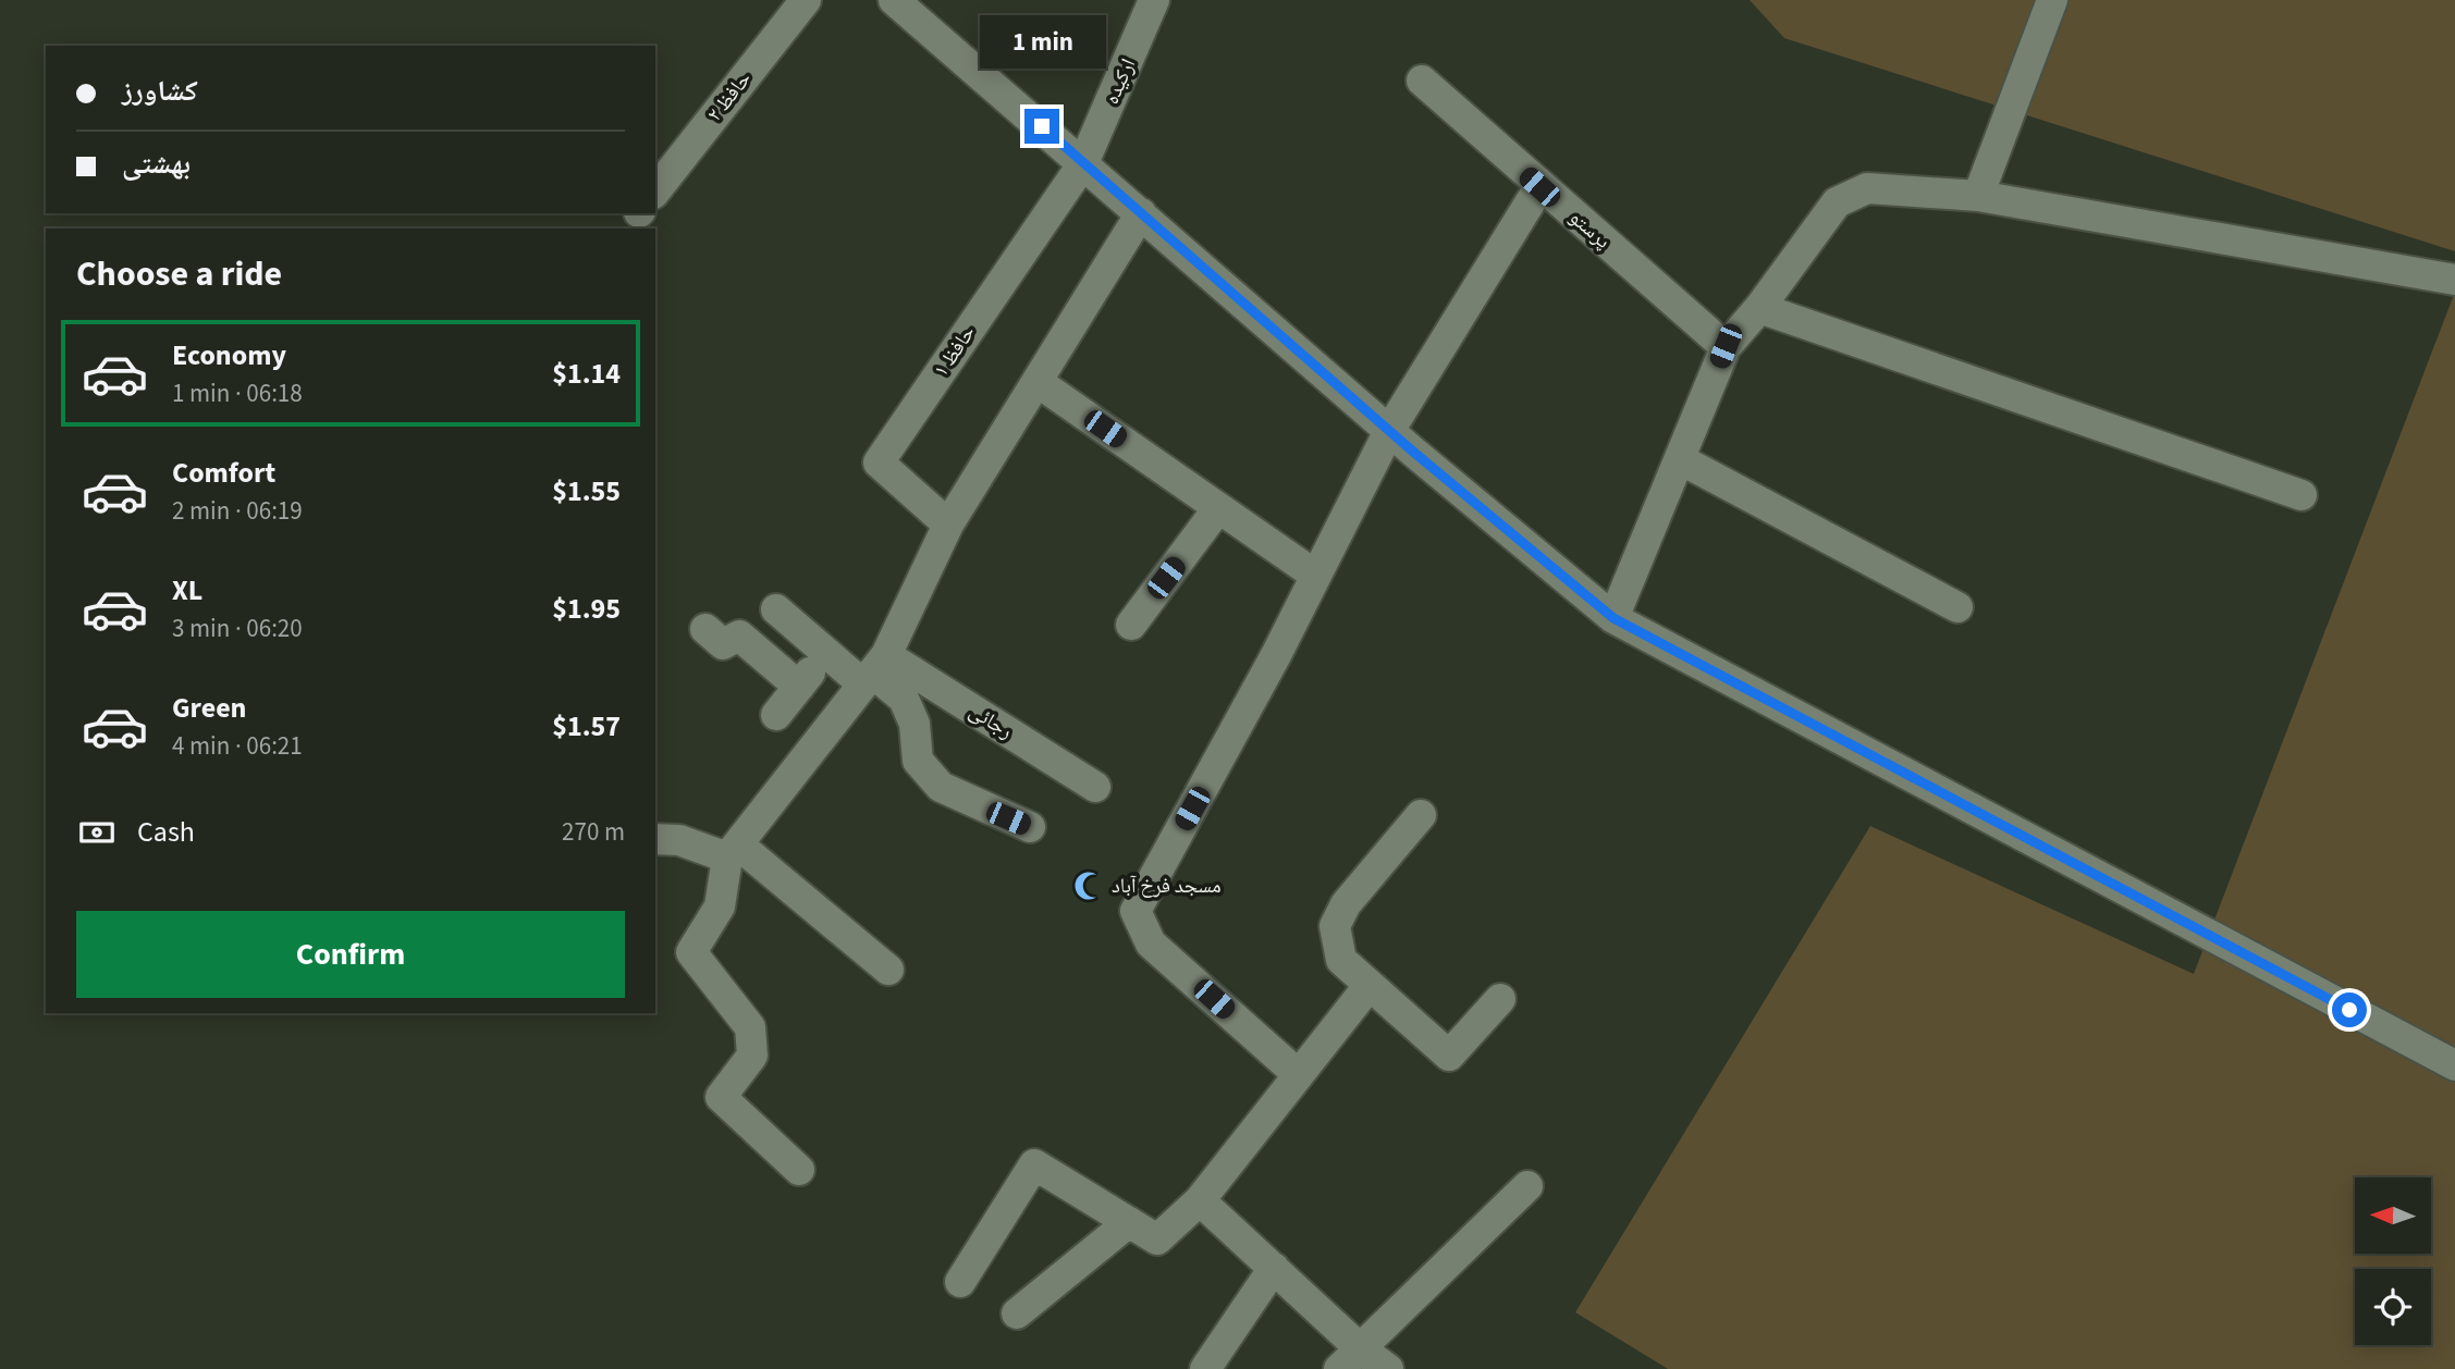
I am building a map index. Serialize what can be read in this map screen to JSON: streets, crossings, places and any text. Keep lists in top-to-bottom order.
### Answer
{
  "streets": {
    "street": [
      "ارکیده",
      "حافظ ۲",
      "پرستو",
      "حافظ ۱",
      "رجائی"
    ]
  },
  "crossings": [
    ["ارکیده", "حافظ ۱"]
  ],
  "places": {
    "mosque": ["مسجد فرخ آباد"]
  },
  "north": "left",
  "page": {
    "bubble": "1 min",
    "banner": ["کشاورز", "بهشتی"],
    "heading": "Choose a ride",
    "list": [
      {
        "name": "Economy",
        "note": "1 min · 06:18",
        "value": "$1.14"
      },
      {
        "name": "Comfort",
        "note": "2 min · 06:19",
        "value": "$1.55"
      },
      {
        "name": "XL",
        "note": "3 min · 06:20",
        "value": "$1.95"
      },
      {
        "name": "Green",
        "note": "4 min · 06:21",
        "value": "$1.57"
      }
    ],
    "pay": ["Cash", "270 m"],
    "buttons": "Confirm"
  }
}
